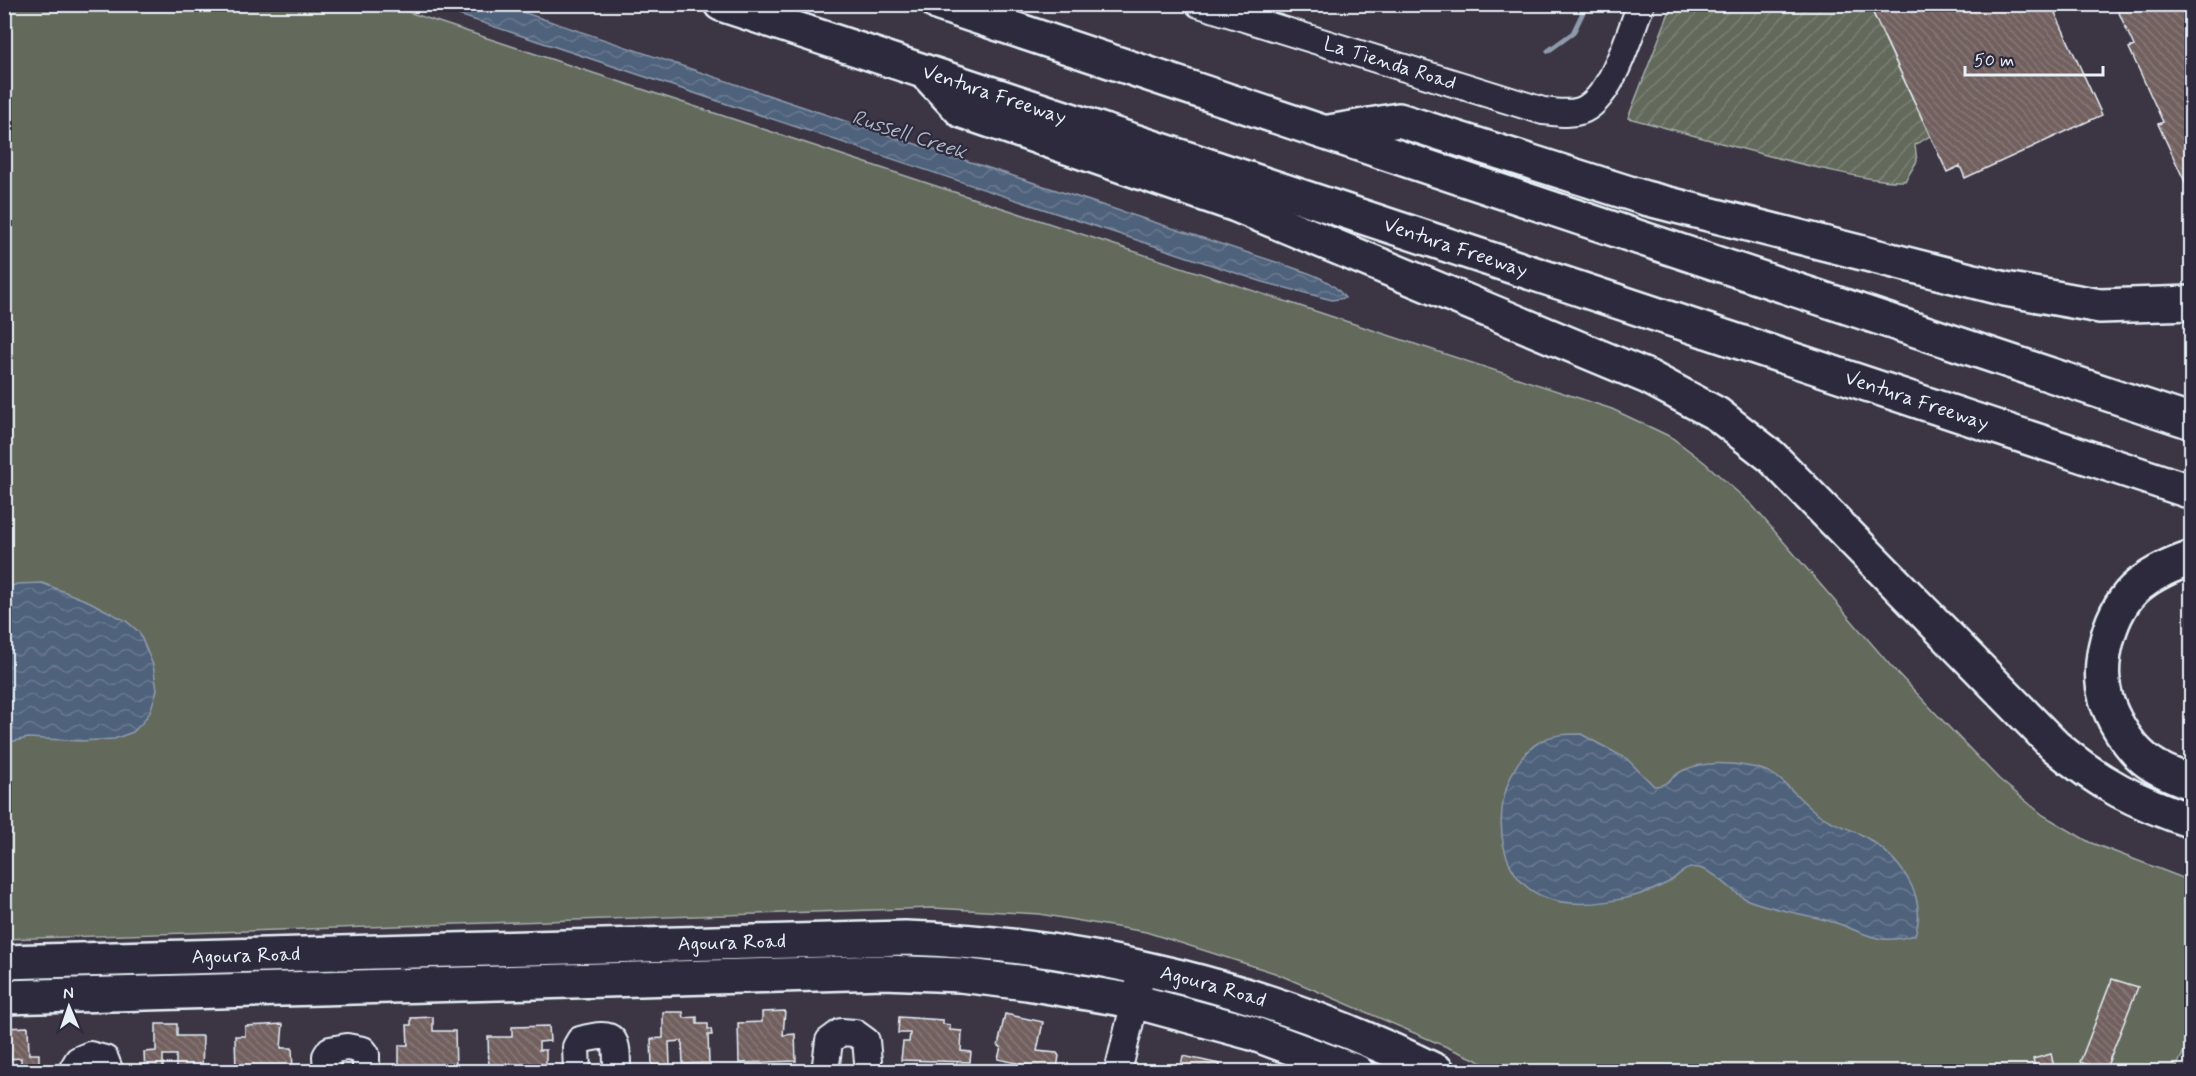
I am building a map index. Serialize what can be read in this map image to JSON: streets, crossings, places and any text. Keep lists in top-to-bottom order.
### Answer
{
  "streets": {
    "main road": ["Ventura Freeway", "Agoura Road"],
    "street": ["La Tienda Road"]
  },
  "water": ["Russell Creek"],
  "scale_bar": "50 m",
  "north": "top"
}
